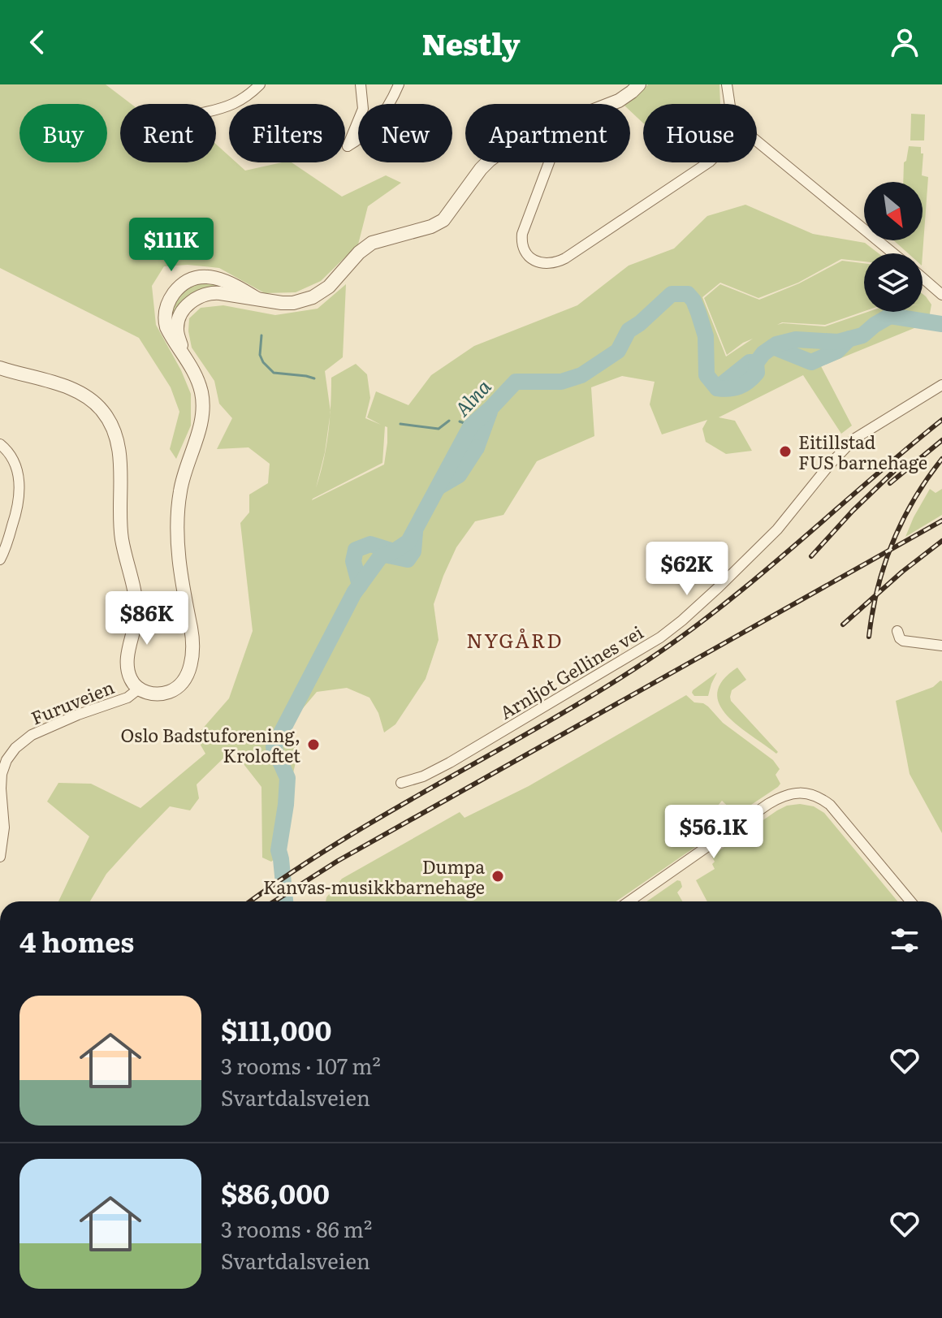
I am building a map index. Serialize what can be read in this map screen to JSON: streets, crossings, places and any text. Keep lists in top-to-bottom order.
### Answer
{
  "streets": {
    "street": ["Arnljot Gellines vei", "Furuveien"]
  },
  "districts": ["NYGÅRD"],
  "water": ["Alna"],
  "places": ["Eitillstad FUS barnehage", "Oslo Badstuforening, Kroloftet", "Dumpa Kanvas-musikkbarnehage"],
  "north": "bottom right",
  "page": {
    "header": "Nestly",
    "chip": [
      "Buy",
      "Rent",
      "Filters",
      "New",
      "Apartment",
      "House"
    ],
    "price": [
      "$111K",
      "$62K",
      "$86K",
      "$56.1K"
    ],
    "heading": "4 homes",
    "list": [
      {
        "name": "$111,000",
        "note": "3 rooms · 107 m² · Svartdalsveien"
      },
      {
        "name": "$86,000",
        "note": "3 rooms · 86 m² · Svartdalsveien"
      }
    ]
  }
}
